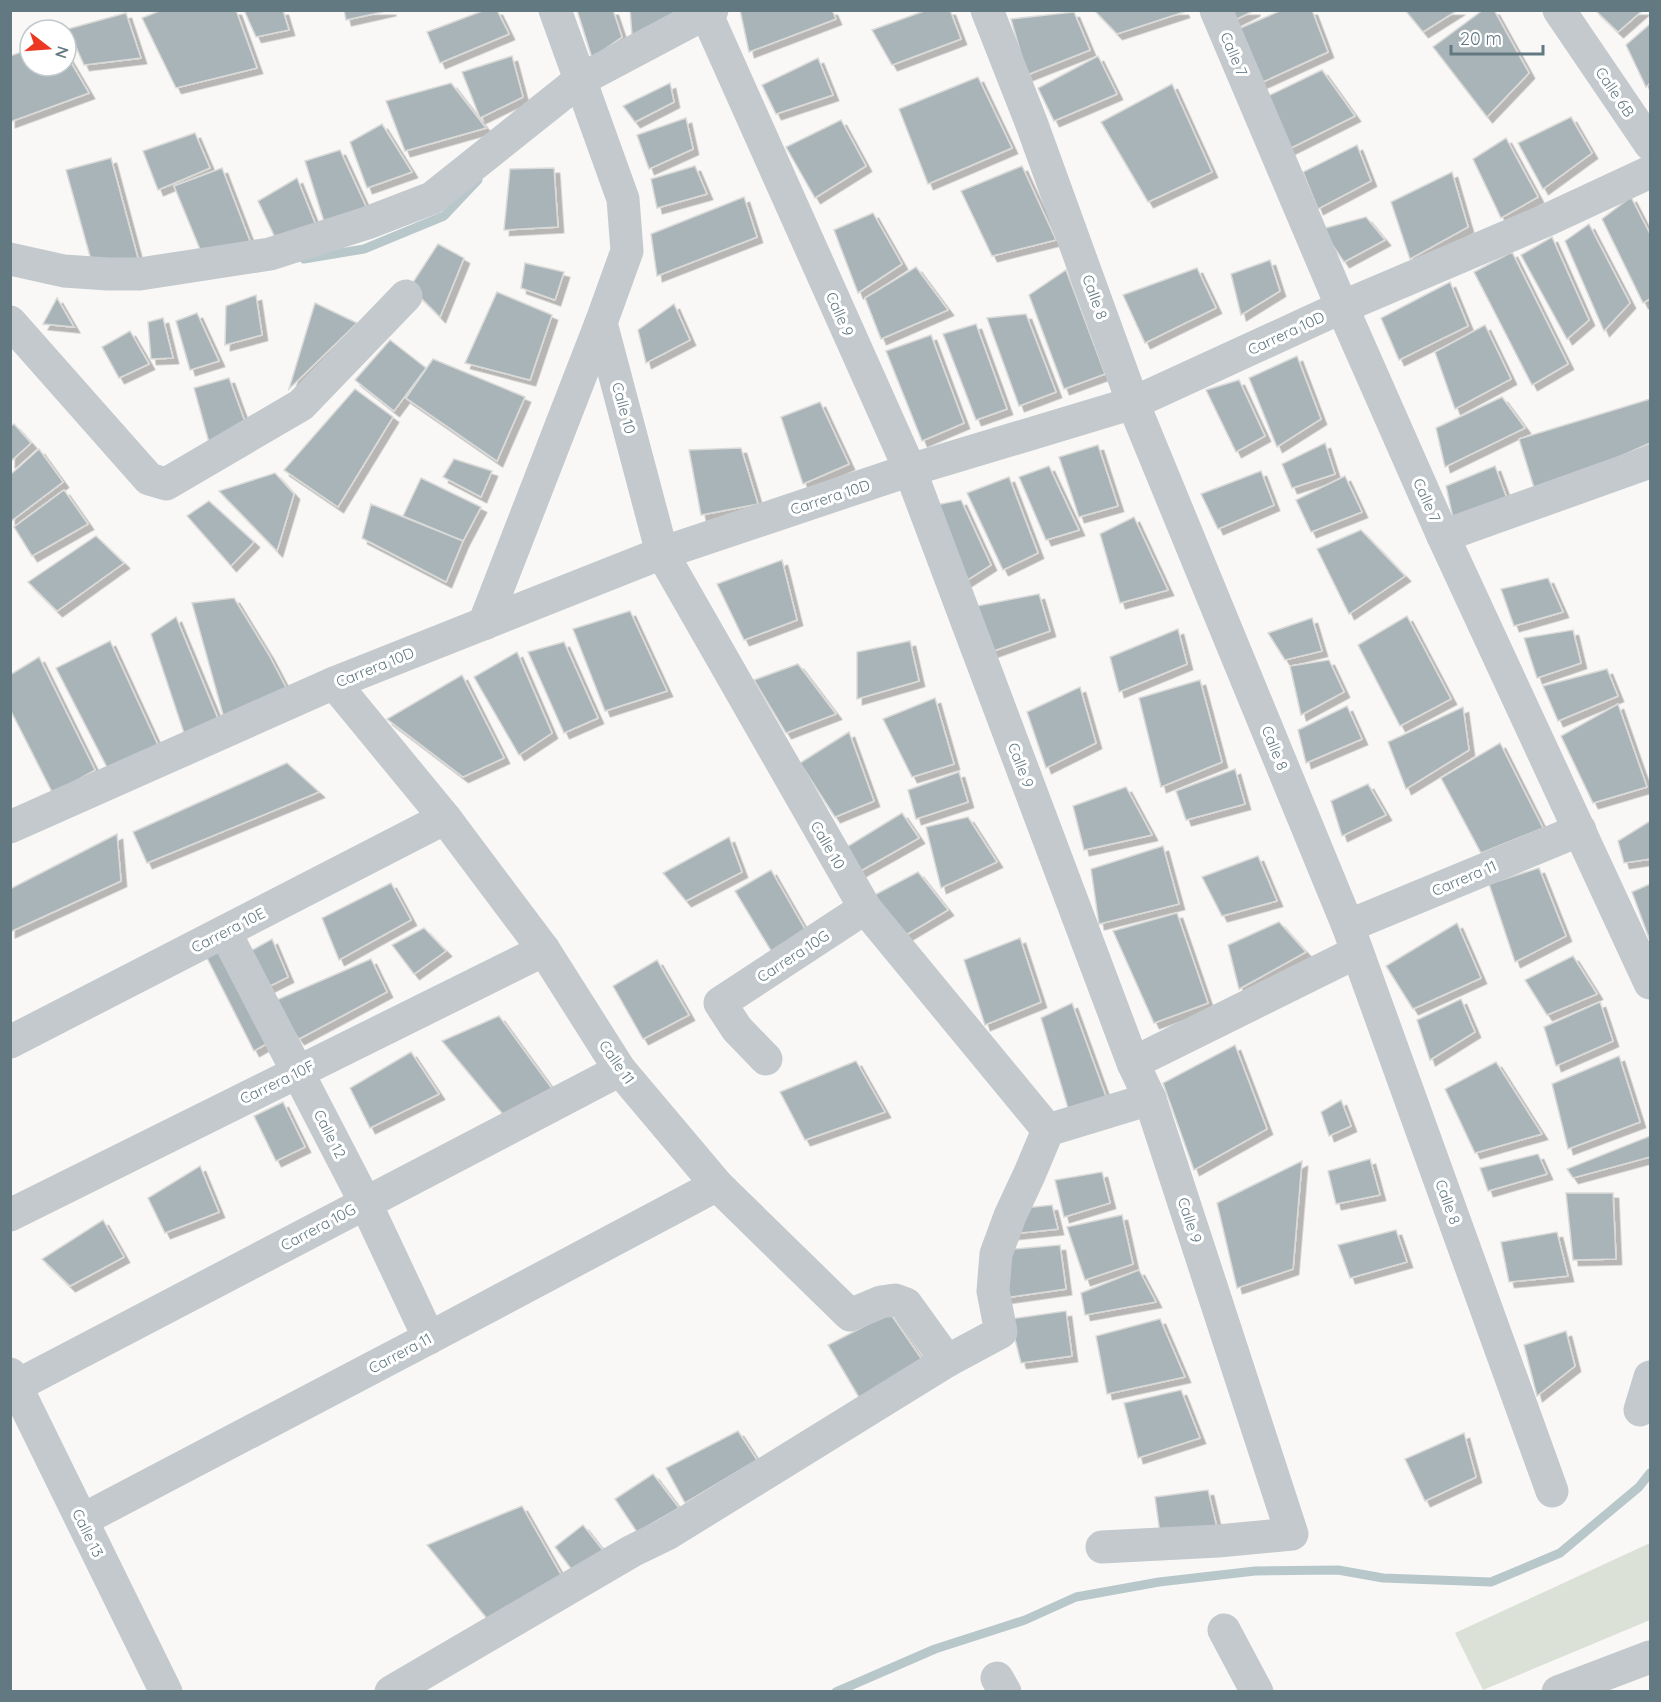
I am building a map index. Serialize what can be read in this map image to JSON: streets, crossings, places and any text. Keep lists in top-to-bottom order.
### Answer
{
  "streets": {
    "street": [
      "Calle 7",
      "Calle 6B",
      "Calle 8",
      "Calle 9",
      "Carrera 10D",
      "Calle 10",
      "Carrera 11",
      "Carrera 10E",
      "Carrera 10G",
      "Calle 11",
      "Carrera 10F",
      "Calle 12",
      "Calle 13"
    ]
  },
  "crossings": [
    ["Calle 7", "Carrera 10D"],
    ["Calle 7", "Carrera 11"],
    ["Calle 8", "Carrera 10D"],
    ["Calle 8", "Carrera 11"],
    ["Calle 9", "Carrera 10D"],
    ["Calle 9", "Carrera 11"],
    ["Carrera 10D", "Calle 10"],
    ["Carrera 10D", "Calle 11"],
    ["Calle 10", "Carrera 10G"],
    ["Carrera 11", "Calle 11"],
    ["Carrera 11", "Calle 12"],
    ["Carrera 11", "Calle 13"],
    ["Carrera 10E", "Calle 11"],
    ["Carrera 10E", "Calle 12"],
    ["Carrera 10G", "Calle 11"],
    ["Carrera 10G", "Calle 12"],
    ["Carrera 10G", "Calle 13"],
    ["Calle 11", "Carrera 10F"],
    ["Carrera 10F", "Calle 12"]
  ],
  "scale_bar": "20 m",
  "north": "right"
}
